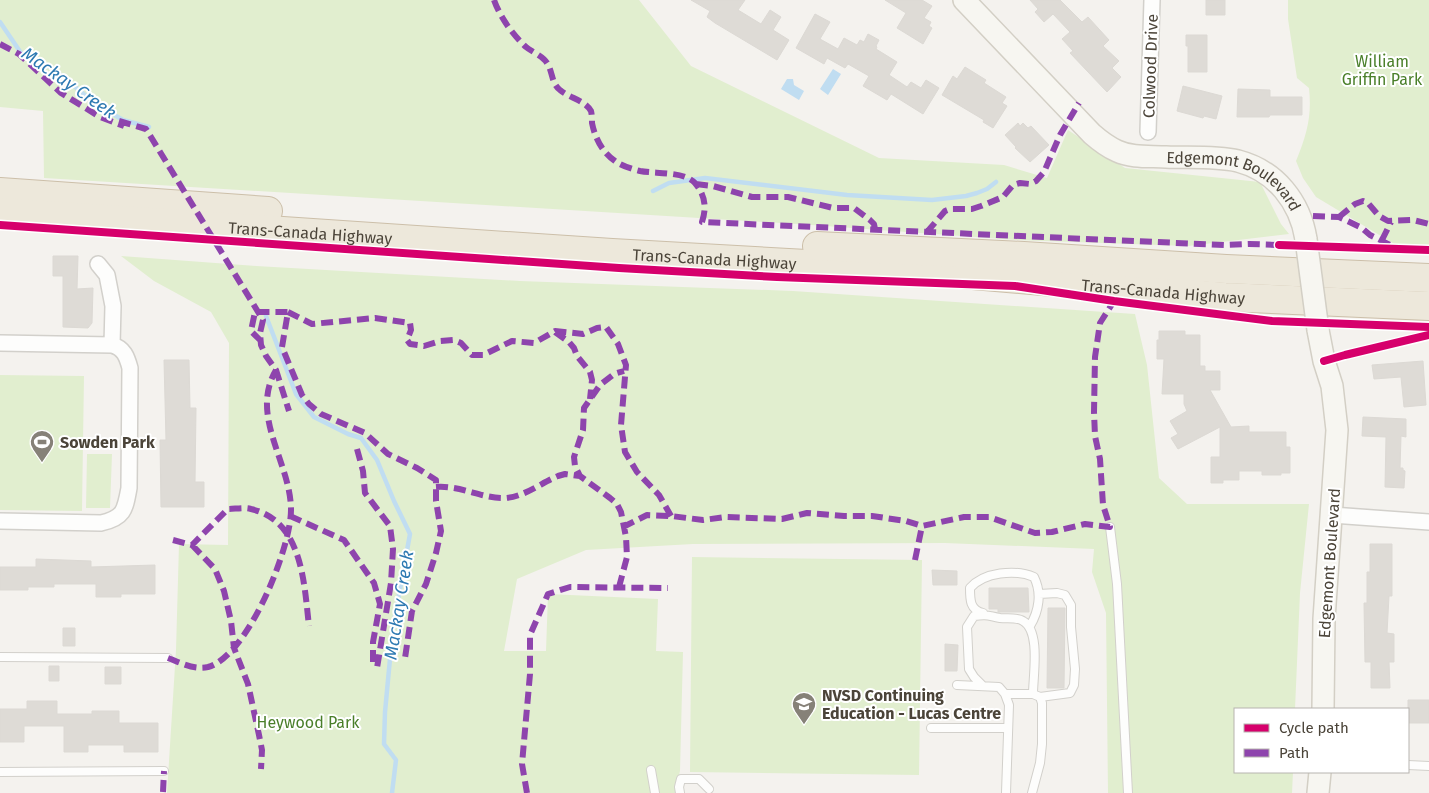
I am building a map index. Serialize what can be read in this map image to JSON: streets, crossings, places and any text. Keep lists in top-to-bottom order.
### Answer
{
  "streets": {
    "highway": ["Trans-Canada Highway"],
    "street": ["Colwood Drive", "Edgemont Boulevard"]
  },
  "water": ["Mackay Creek"],
  "parks": ["William Griffin Park", "Heywood Park"],
  "places": {
    "sports": ["Sowden Park"],
    "school or university": ["NVSD Continuing Education - Lucas Centre"]
  },
  "legend": ["Cycle path", "Path"]
}
